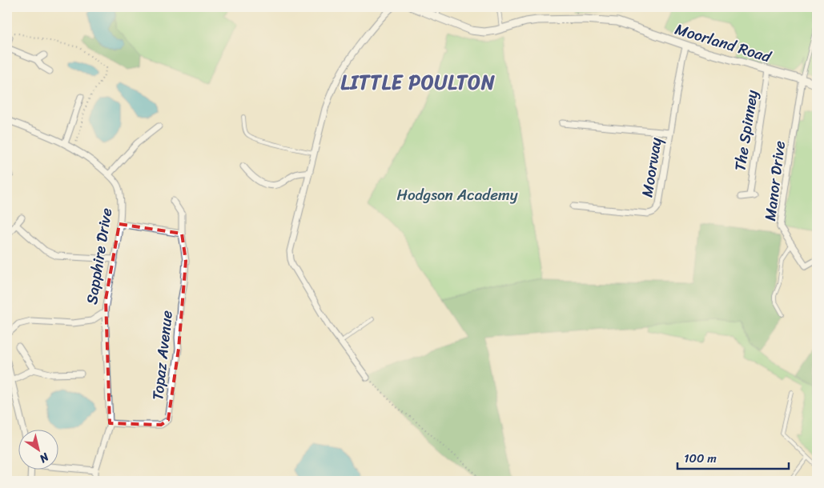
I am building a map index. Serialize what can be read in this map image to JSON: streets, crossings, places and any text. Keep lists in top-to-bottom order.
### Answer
{
  "streets": {
    "street": [
      "Moorland Road",
      "The Spinney",
      "Moorway",
      "Manor Drive",
      "Sapphire Drive",
      "Topaz Avenue"
    ]
  },
  "crossings": [
    ["Moorland Road", "The Spinney"],
    ["Moorland Road", "Moorway"],
    ["Moorland Road", "Manor Drive"]
  ],
  "districts": ["LITTLE POULTON"],
  "parks": ["Hodgson Academy"],
  "scale_bar": "100 m",
  "north": "bottom right"
}
